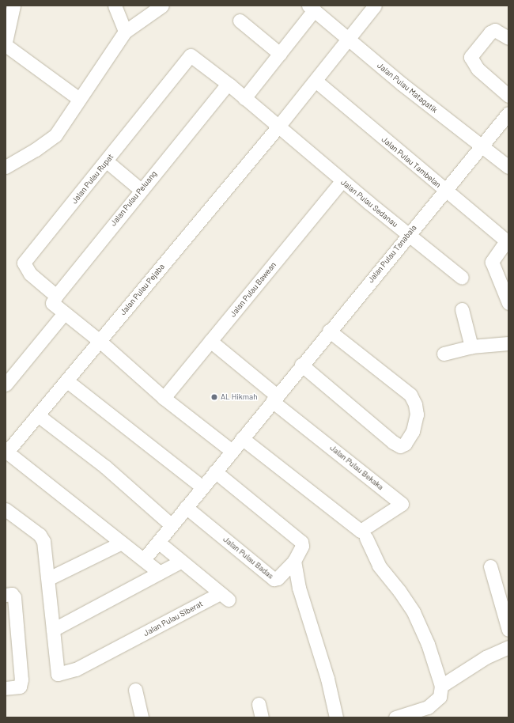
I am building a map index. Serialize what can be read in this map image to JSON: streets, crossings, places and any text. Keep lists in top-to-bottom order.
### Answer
{
  "streets": {
    "street": [
      "Jalan Pulau Matagatik",
      "Jalan Pulau Tambelan",
      "Jalan Pulau Rupat",
      "Jalan Pulau Peluang",
      "Jalan Pulau Sedanau",
      "Jalan Pulau Tanabala",
      "Jalan Pulau Pejaba",
      "Jalan Pulau Bawean",
      "Jalan Pulau Bekaka",
      "Jalan Pulau Badas",
      "Jalan Pulau Siberat"
    ]
  },
  "crossings": [
    ["Jalan Pulau Matagatik", "Jalan Pulau Tanabala"],
    ["Jalan Pulau Matagatik", "Jalan Pulau Pejaba"],
    ["Jalan Pulau Tambelan", "Jalan Pulau Tanabala"],
    ["Jalan Pulau Tambelan", "Jalan Pulau Pejaba"],
    ["Jalan Pulau Rupat", "Jalan Pulau Peluang"],
    ["Jalan Pulau Rupat", "Jalan Pulau Sedanau"],
    ["Jalan Pulau Peluang", "Jalan Pulau Sedanau"],
    ["Jalan Pulau Sedanau", "Jalan Pulau Tanabala"],
    ["Jalan Pulau Sedanau", "Jalan Pulau Pejaba"],
    ["Jalan Pulau Sedanau", "Jalan Pulau Bawean"],
    ["Jalan Pulau Tanabala", "Jalan Pulau Bekaka"],
    ["Jalan Pulau Tanabala", "Jalan Pulau Badas"],
    ["Jalan Pulau Tanabala", "Jalan Pulau Siberat"]
  ],
  "places": ["AL Hikmah"]
}
